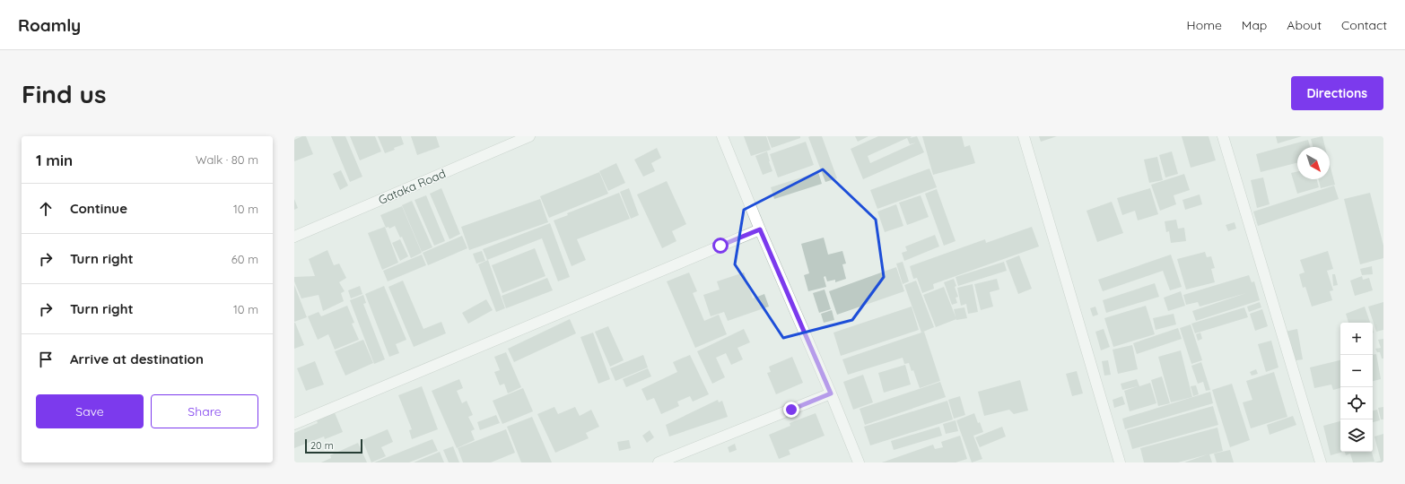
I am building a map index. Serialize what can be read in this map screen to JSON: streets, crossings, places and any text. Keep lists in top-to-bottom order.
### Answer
{
  "streets": {
    "street": ["Gataka Road"]
  },
  "scale_bar": "20 m",
  "north": "bottom right",
  "page": {
    "header": "Roamly",
    "nav": [
      "Home",
      "Map",
      "About",
      "Contact"
    ],
    "buttons": [
      "Directions",
      ["Save", "Share"]
    ],
    "title": "Find us",
    "heading": ["1 min", "Walk · 80 m"],
    "list": [
      ["Continue", "10 m"],
      ["Turn right", "60 m"],
      ["Turn right", "10 m"],
      "Arrive at destination"
    ],
    "map_buttons": ["+", "−"],
    "scale": "20 m"
  }
}
